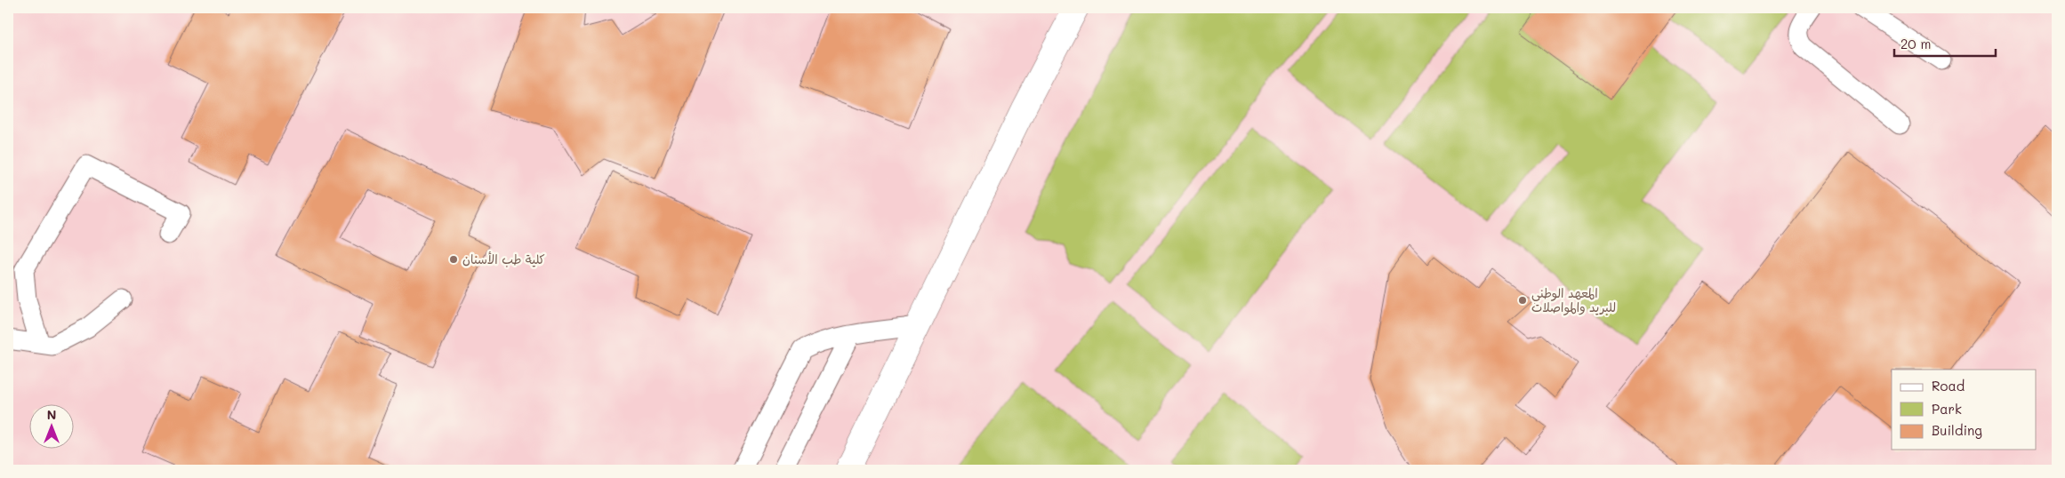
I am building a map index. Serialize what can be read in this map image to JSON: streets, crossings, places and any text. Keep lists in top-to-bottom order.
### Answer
{
  "places": ["كلية طب الأسنان", "المعهد الوطني للبريد والمواصلات"],
  "legend": ["Road", "Park", "Building"],
  "scale_bar": "20 m",
  "north": "top"
}
